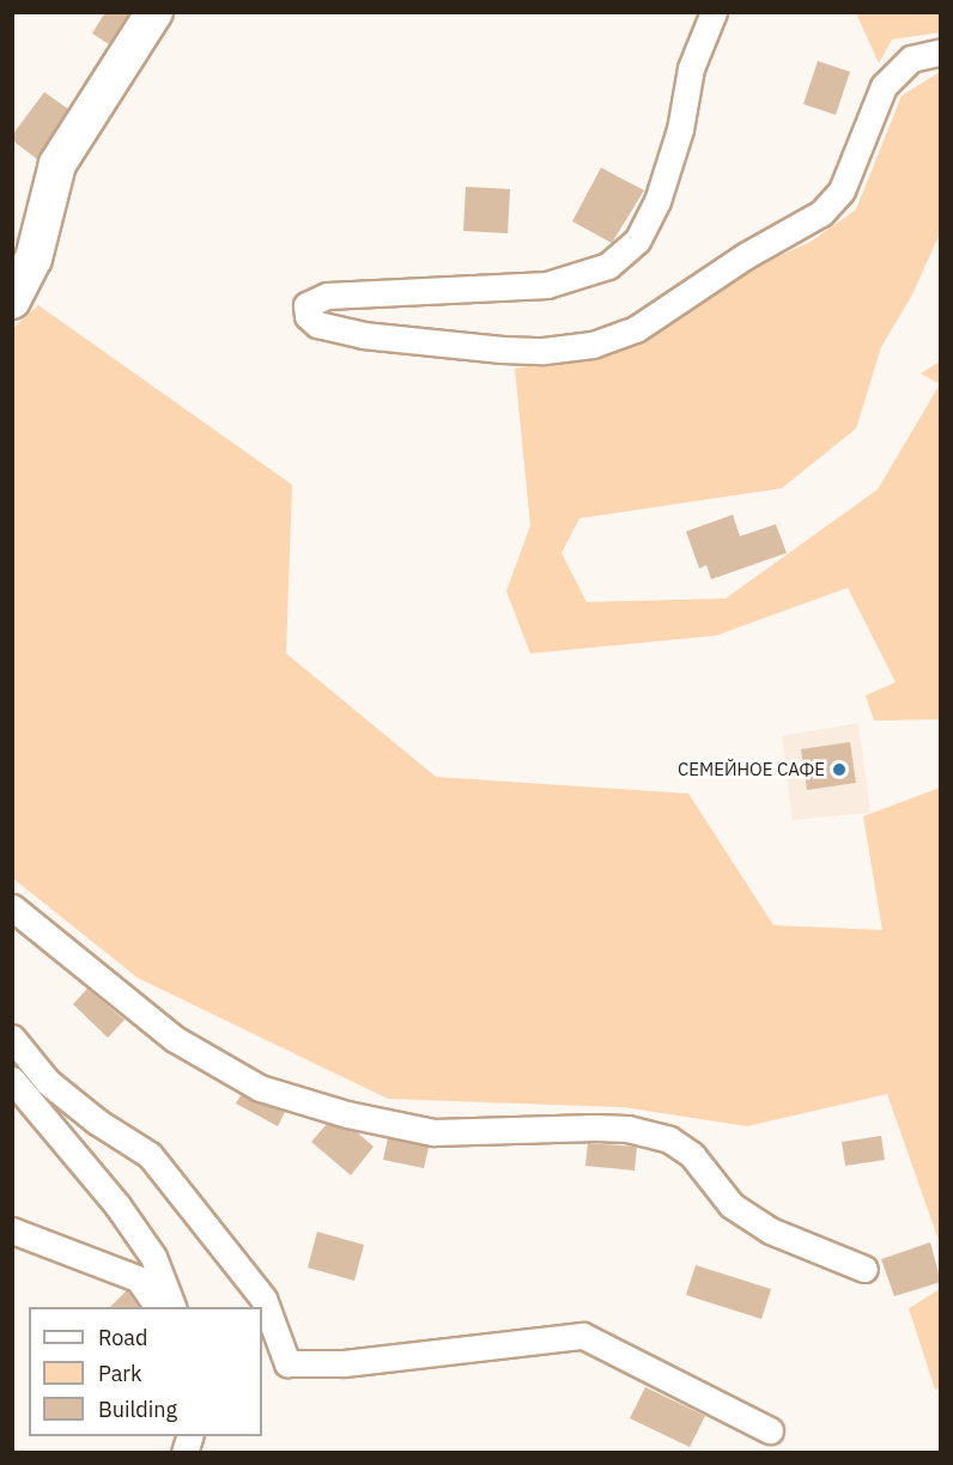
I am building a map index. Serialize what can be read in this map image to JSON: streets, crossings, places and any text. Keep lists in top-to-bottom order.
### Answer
{
  "places": ["СЕМЕЙНОЕ САФЕ"],
  "legend": ["Road", "Park", "Building"]
}
